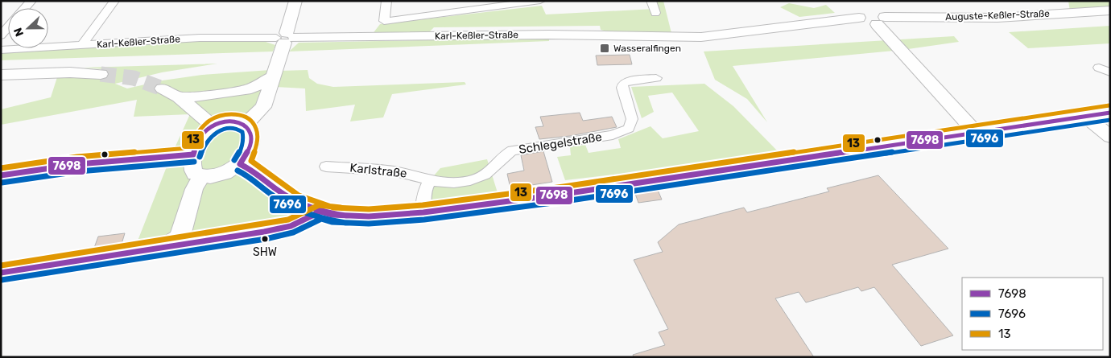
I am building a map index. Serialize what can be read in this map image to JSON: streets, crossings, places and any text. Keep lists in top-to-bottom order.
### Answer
{
  "streets": {
    "street": [
      "Auguste-Keßler-Straße",
      "Karl-Keßler-Straße",
      "Schlegelstraße",
      "Karlstraße"
    ]
  },
  "crossings": [
    ["Auguste-Keßler-Straße", "Karl-Keßler-Straße"],
    ["Schlegelstraße", "Karlstraße"]
  ],
  "places": {
    "transit": ["Wasseralfingen"],
    "other": ["SHW"]
  },
  "lines": ["transit line 13", "transit line 7698", "transit line 7696"],
  "legend": ["7698", "7696", "13"],
  "north": "left"
}
